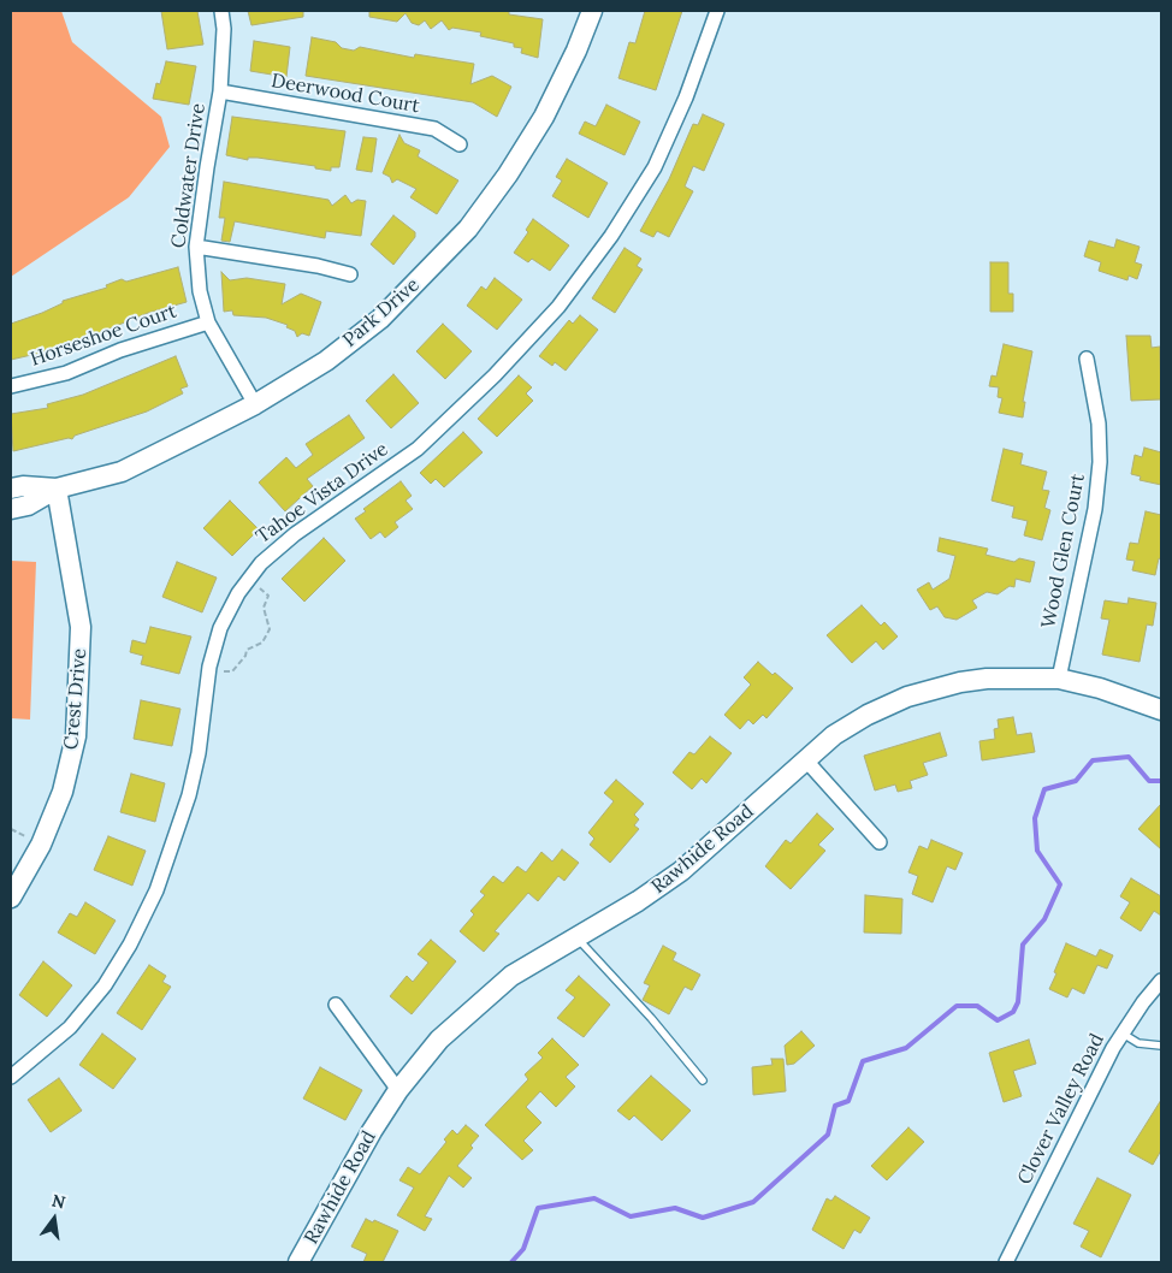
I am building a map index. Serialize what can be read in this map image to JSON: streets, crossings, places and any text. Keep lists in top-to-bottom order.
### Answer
{
  "streets": {
    "street": [
      "Deerwood Court",
      "Coldwater Drive",
      "Park Drive",
      "Horseshoe Court",
      "Tahoe Vista Drive",
      "Wood Glen Court",
      "Crest Drive",
      "Rawhide Road",
      "Clover Valley Road"
    ]
  },
  "crossings": [
    ["Deerwood Court", "Coldwater Drive"],
    ["Coldwater Drive", "Park Drive"],
    ["Coldwater Drive", "Horseshoe Court"],
    ["Park Drive", "Crest Drive"],
    ["Wood Glen Court", "Rawhide Road"]
  ],
  "north": "top"
}
